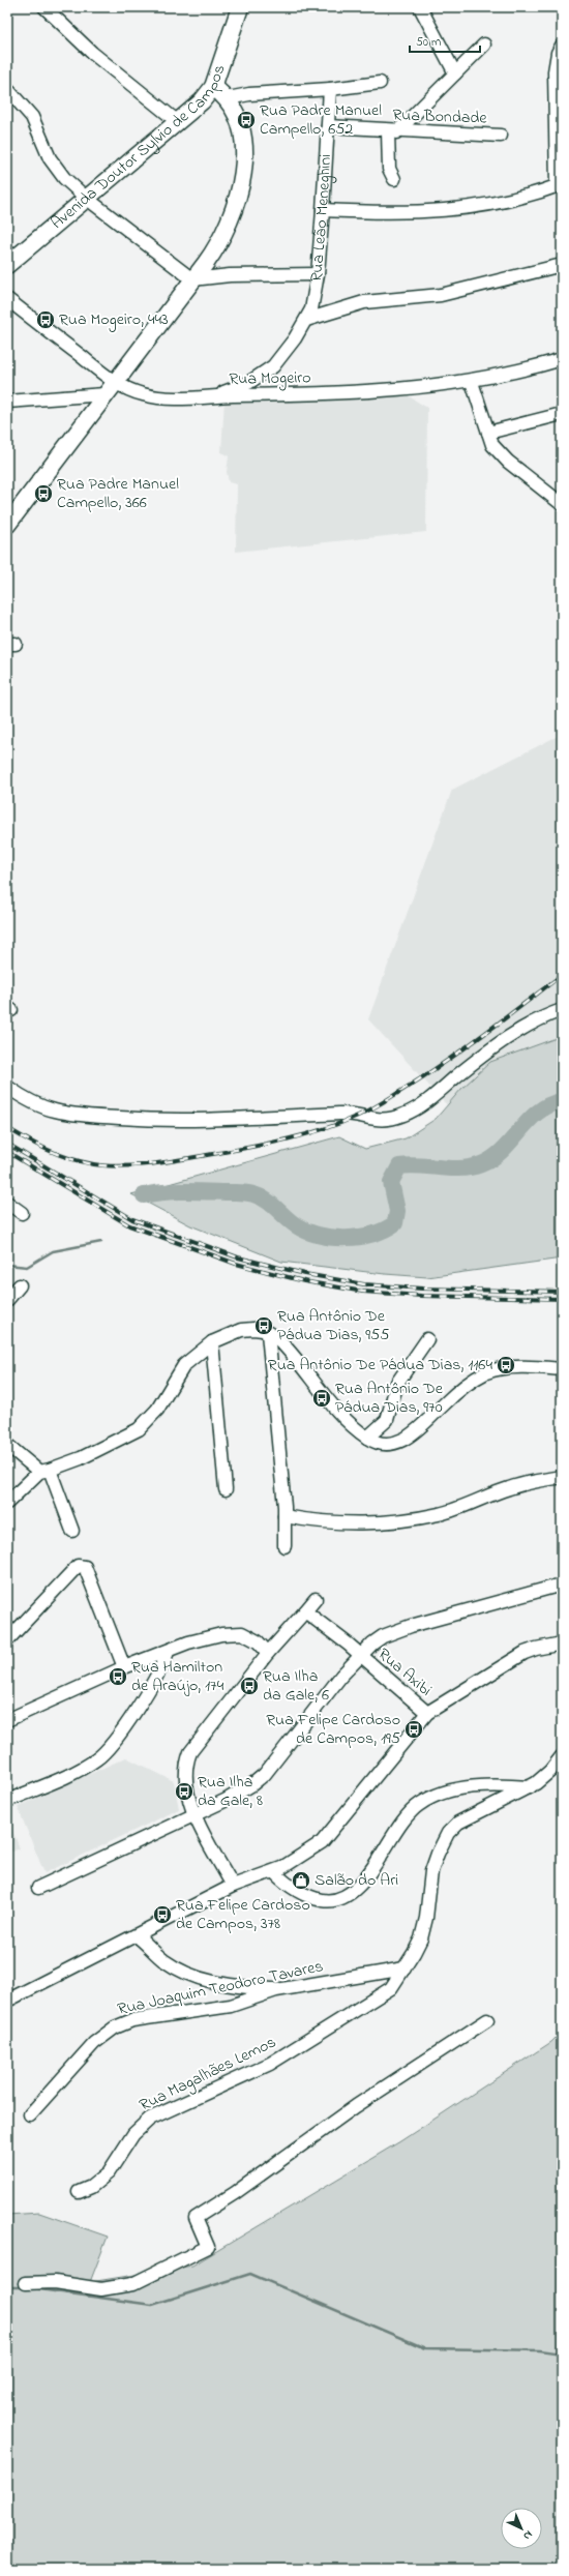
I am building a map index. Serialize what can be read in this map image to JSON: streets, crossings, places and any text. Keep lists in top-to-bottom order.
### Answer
{
  "streets": {
    "main road": ["Avenida Doutor Sylvio de Campos"],
    "street": [
      "Rua Bondade",
      "Rua Leão Meneghini",
      "Rua Mogeiro",
      "Rua Axibi",
      "Rua Joaquim Teodoro Tavares",
      "Rua Magalhães Lemos"
    ]
  },
  "crossings": [
    ["Rua Bondade", "Rua Leão Meneghini"],
    ["Rua Leão Meneghini", "Rua Mogeiro"],
    ["Rua Joaquim Teodoro Tavares", "Rua Magalhães Lemos"]
  ],
  "places": {
    "bus stop": [
      "Rua Padre Manuel Campello, 652",
      "Rua Mogeiro, 443",
      "Rua Padre Manuel Campello, 366",
      "Rua Antônio De Pádua Dias, 955",
      "Rua Antônio De Pádua Dias, 1164",
      "Rua Antônio De Pádua Dias, 970",
      "Rua Hamilton de Araújo, 174",
      "Rua Ilha da Gale, 6",
      "Rua Felipe Cardoso de Campos, 195",
      "Rua Ilha da Gale, 8",
      "Rua Felipe Cardoso de Campos, 378"
    ],
    "shop": ["Salão do Ari"]
  },
  "scale_bar": "50 m",
  "north": "bottom right"
}
